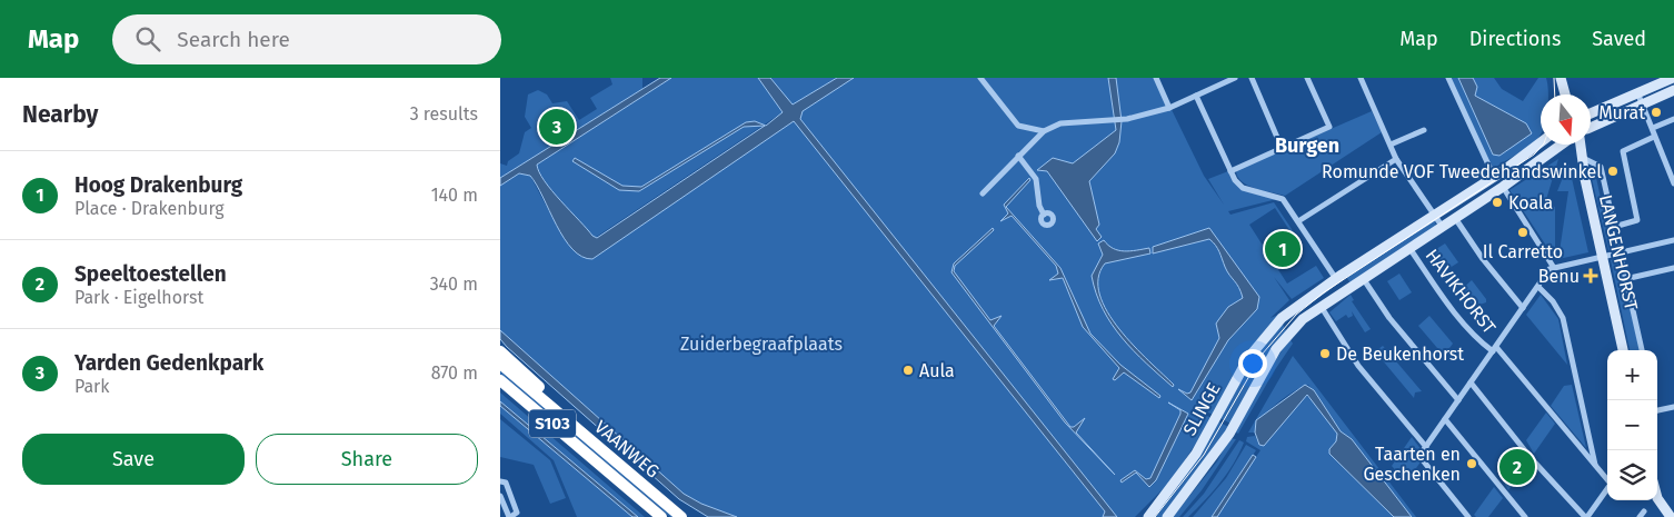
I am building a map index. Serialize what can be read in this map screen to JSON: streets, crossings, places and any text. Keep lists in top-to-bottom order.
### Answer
{
  "streets": {
    "highway": ["S103", "VAANWEG"],
    "main road": ["LANGENHORST", "SLINGE"],
    "street": ["HAVIKHORST"]
  },
  "crossings": [
    ["HAVIKHORST", "SLINGE"],
    ["S103", "VAANWEG"]
  ],
  "districts": ["Burgen"],
  "parks": ["Zuiderbegraafplaats"],
  "places": {
    "other": [
      "Murat",
      "Romunde VOF Tweedehandswinkel",
      "Koala",
      "Il Carretto",
      "De Beukenhorst",
      "Aula",
      "Taarten en Geschenken"
    ],
    "health": ["Benu"]
  },
  "north": "bottom",
  "page": {
    "header": "Map",
    "search": "Search here",
    "nav": ["Map", "Directions", "Saved"],
    "heading": ["Nearby", "3 results"],
    "pins": ["3", "1", "2"],
    "list": [
      {
        "mark": "1",
        "name": "Hoog Drakenburg",
        "note": "Place · Drakenburg",
        "value": "140 m"
      },
      {
        "mark": "2",
        "name": "Speeltoestellen",
        "note": "Park · Eigelhorst",
        "value": "340 m"
      },
      {
        "mark": "3",
        "name": "Yarden Gedenkpark",
        "note": "Park",
        "value": "870 m"
      }
    ],
    "map_buttons": ["+", "−"],
    "buttons": ["Save", "Share"]
  }
}
